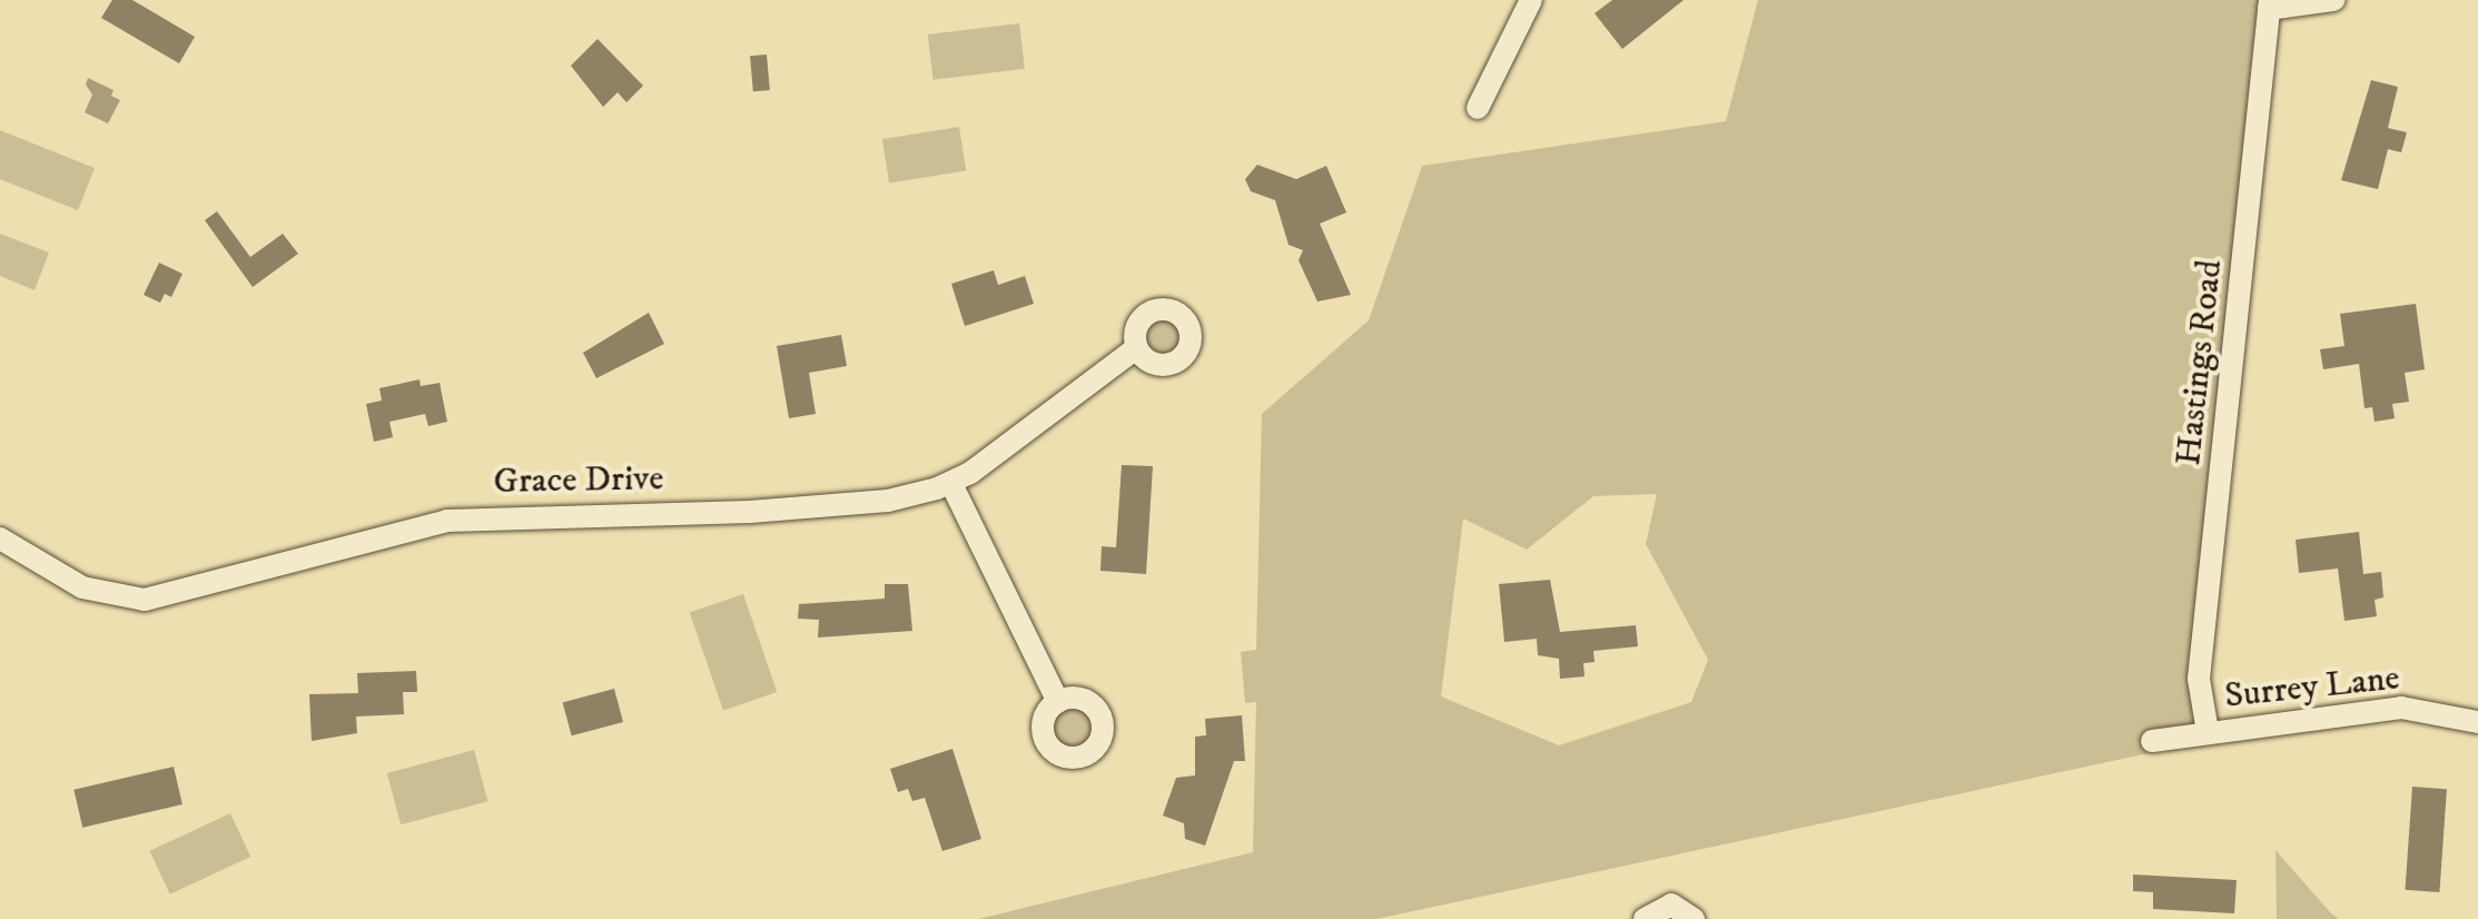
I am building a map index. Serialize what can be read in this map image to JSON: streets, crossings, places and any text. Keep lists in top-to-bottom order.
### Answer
{
  "streets": {
    "street": ["Hastings Road", "Grace Drive", "Surrey Lane"]
  },
  "crossings": [
    ["Hastings Road", "Surrey Lane"]
  ]
}
